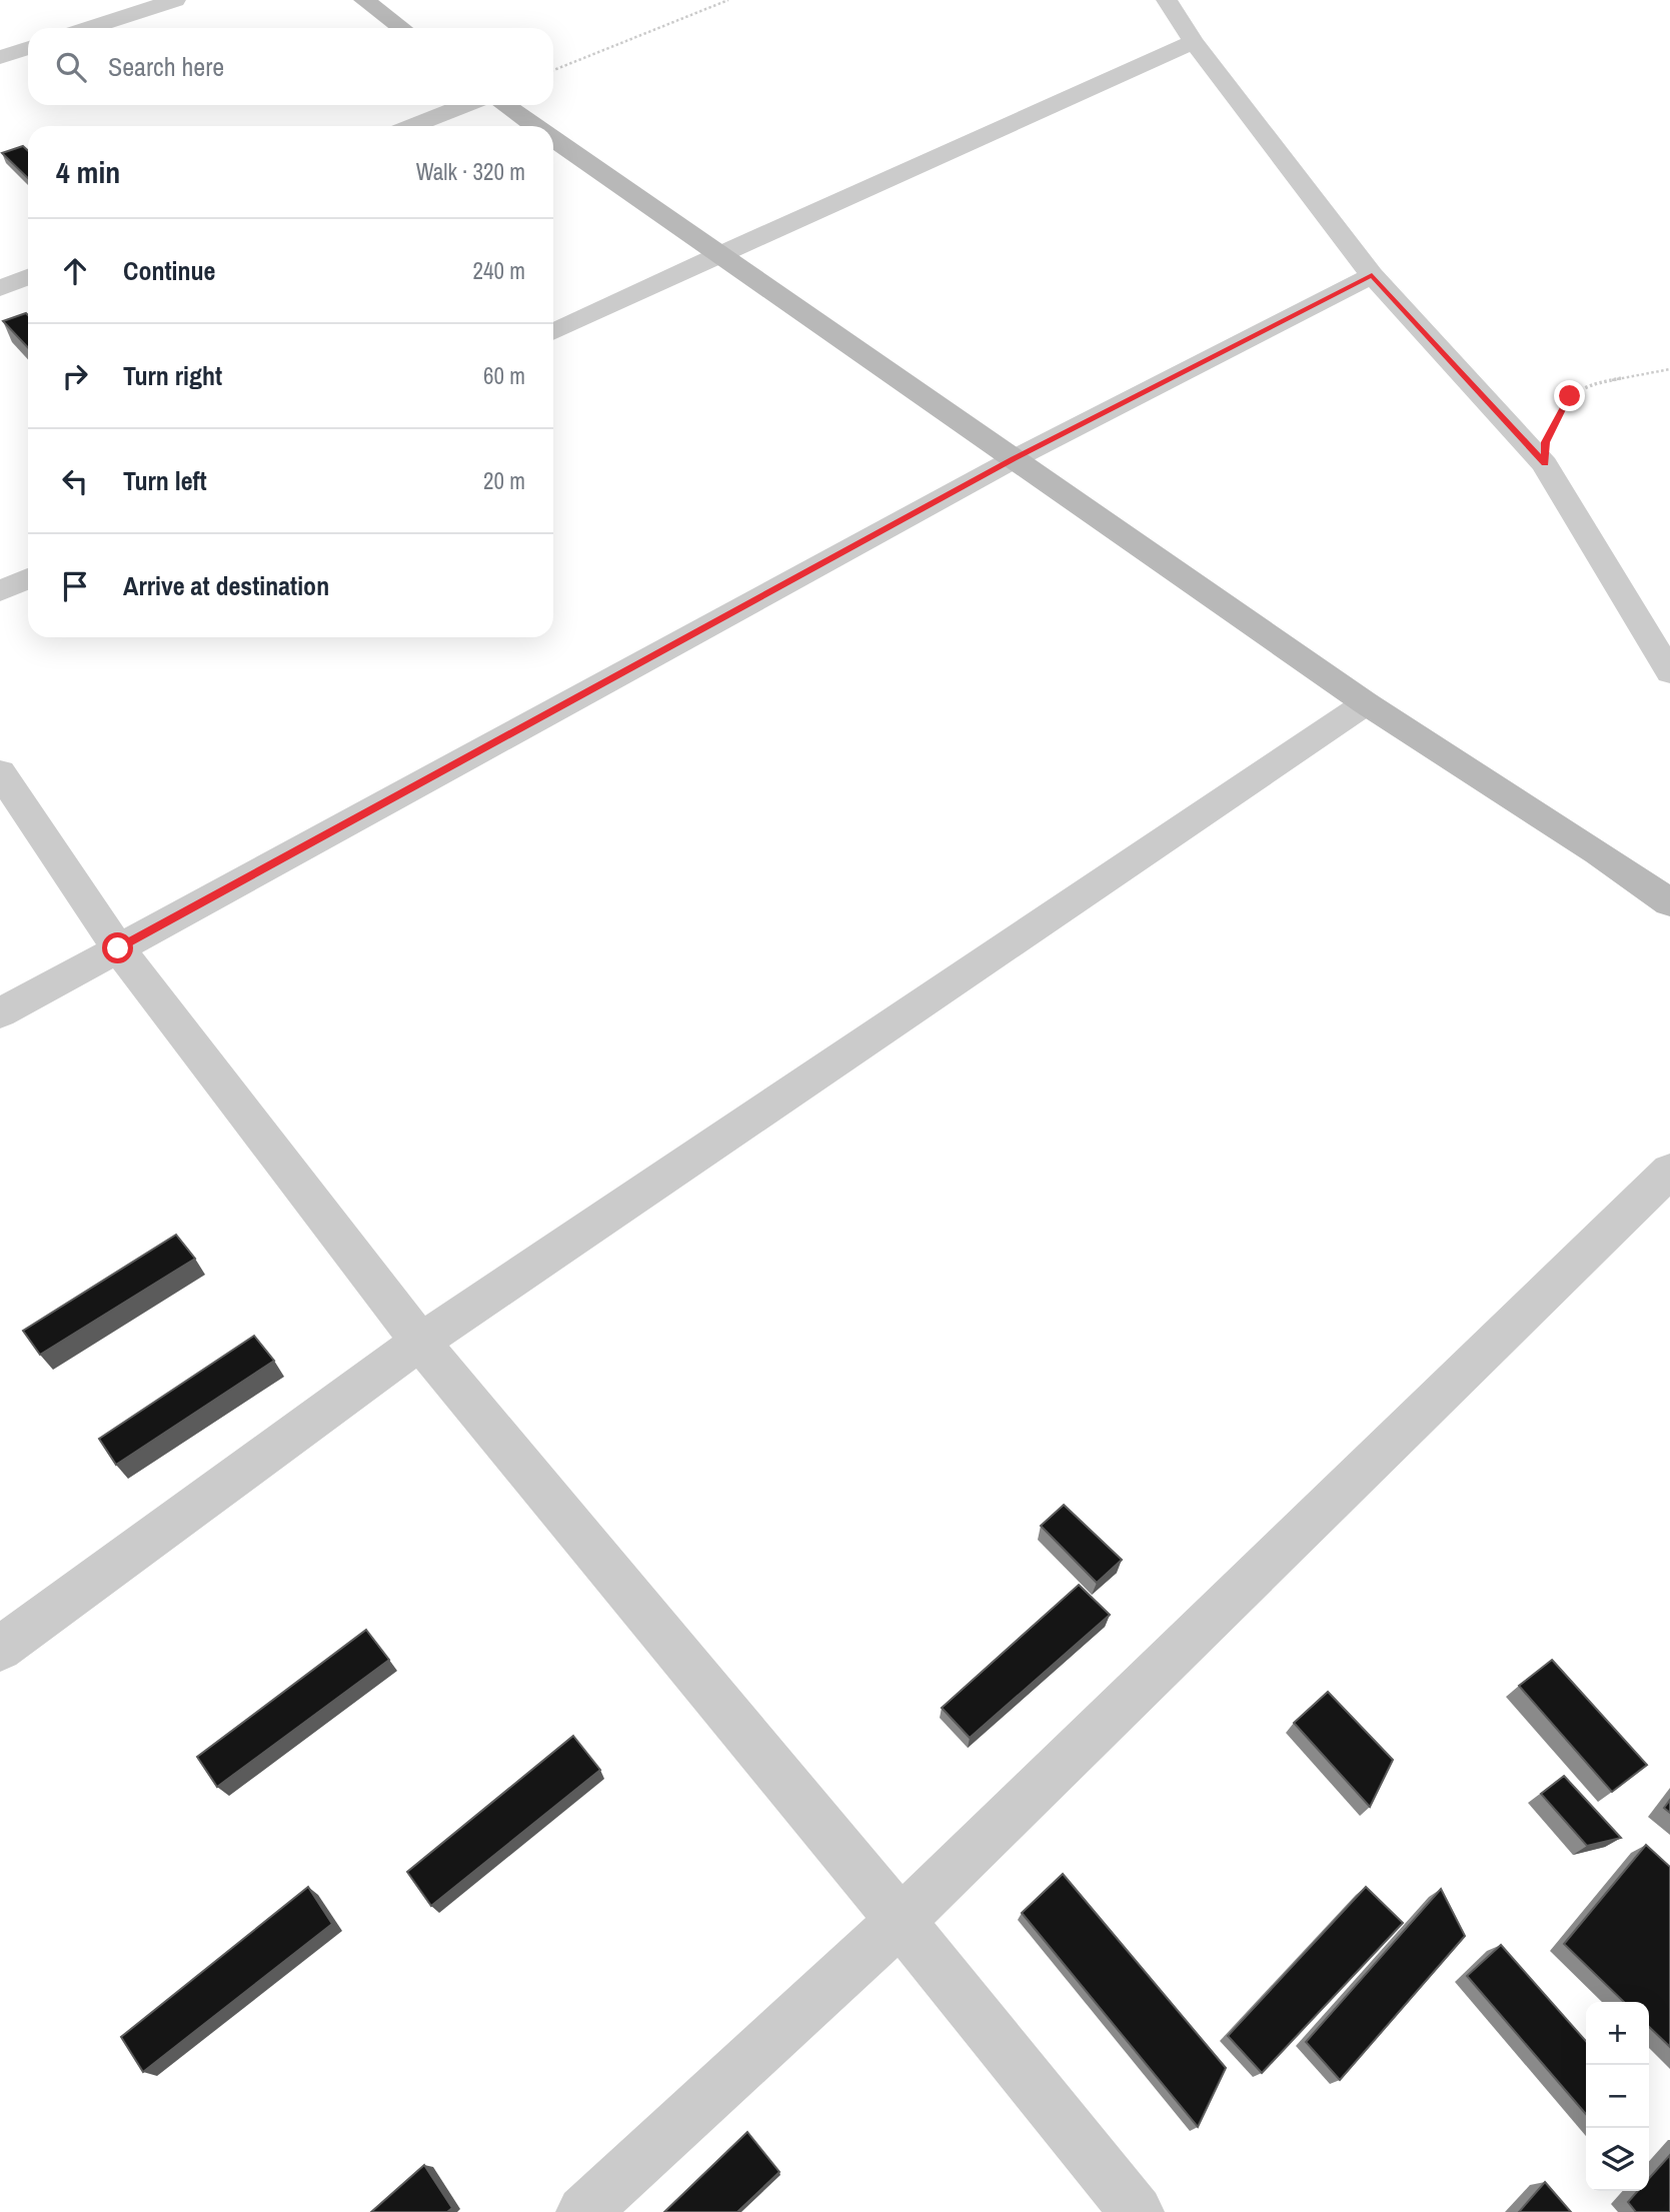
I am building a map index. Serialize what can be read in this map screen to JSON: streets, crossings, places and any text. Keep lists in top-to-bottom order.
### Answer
{
  "page": {
    "search": "Search here",
    "heading": ["4 min", "Walk · 320 m"],
    "list": [
      ["Continue", "240 m"],
      ["Turn right", "60 m"],
      ["Turn left", "20 m"],
      "Arrive at destination"
    ],
    "map_buttons": ["+", "−"]
  }
}
